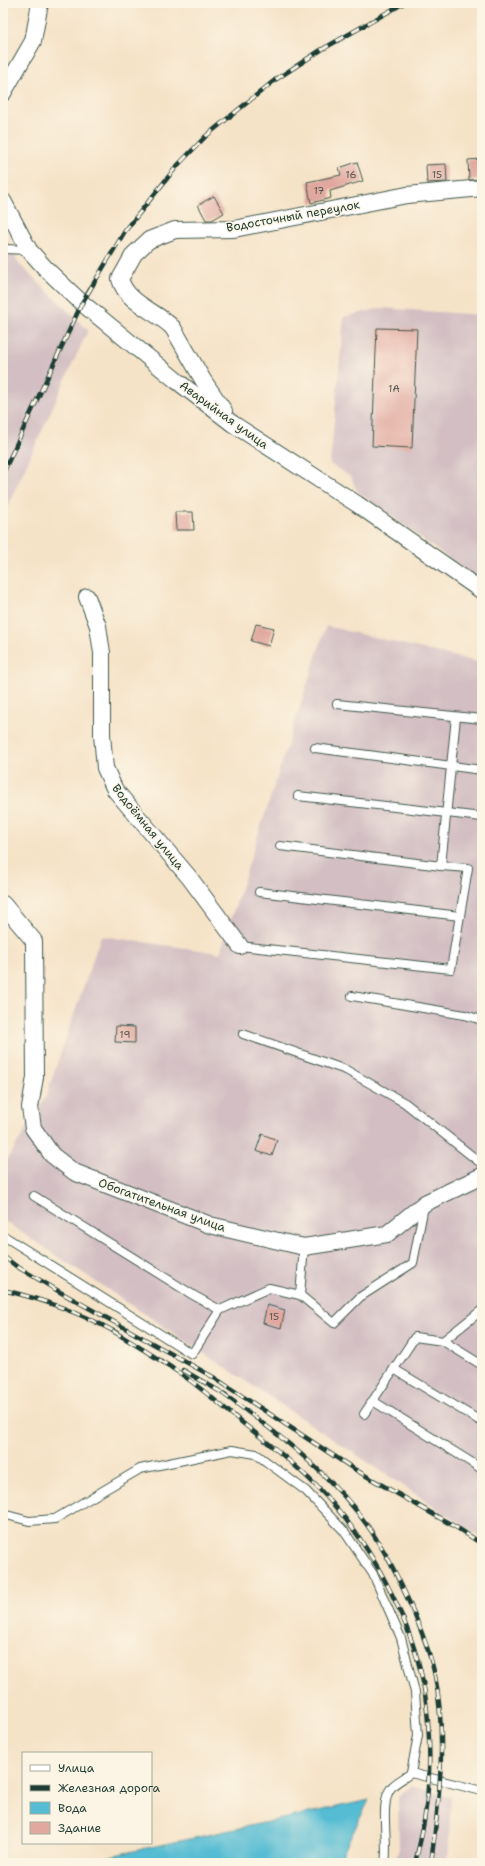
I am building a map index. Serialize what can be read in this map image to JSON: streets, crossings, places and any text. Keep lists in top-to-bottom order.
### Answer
{
  "streets": {
    "street": [
      "Водосточный переулок",
      "Аварийная улица",
      "Водоёмная улица",
      "Обогатительная улица"
    ]
  },
  "crossings": [
    ["Водосточный переулок", "Аварийная улица"]
  ],
  "house_numbers": [
    "16",
    "15",
    "17",
    "1А",
    "19",
    "15"
  ],
  "legend": [
    "Улица",
    "Железная дорога",
    "Вода",
    "Здание"
  ]
}
